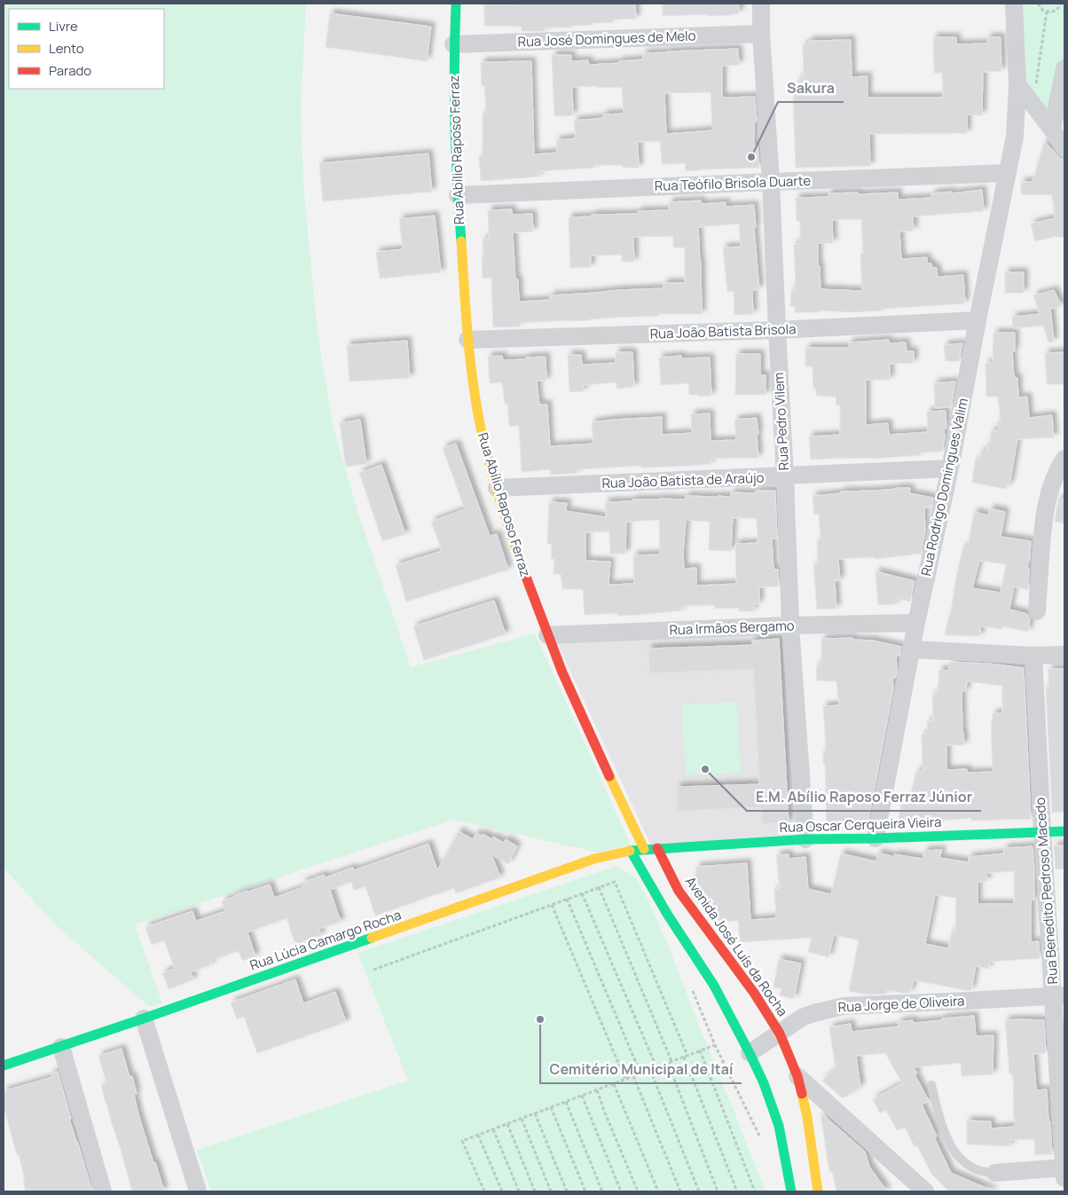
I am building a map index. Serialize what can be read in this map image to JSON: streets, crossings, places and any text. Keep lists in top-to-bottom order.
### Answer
{
  "streets": {
    "street": [
      "Rua José Domingues de Melo",
      "Rua Abílio Raposo Ferraz",
      "Rua Teófilo Brisola Duarte",
      "Rua João Batista Brisola",
      "Rua Pedro Vilem",
      "Rua João Batista de Araújo",
      "Rua Rodrigo Domingues Valim",
      "Rua Irmãos Bergamo",
      "Rua Oscar Cerqueira Vieira",
      "Rua Benedito Pedroso Macedo",
      "Rua Lúcia Camargo Rocha",
      "Avenida José Luís da Rocha",
      "Rua Jorge de Oliveira"
    ]
  },
  "crossings": [
    ["Rua José Domingues de Melo", "Rua Abílio Raposo Ferraz"],
    ["Rua José Domingues de Melo", "Rua Pedro Vilem"],
    ["Rua Abílio Raposo Ferraz", "Rua Teófilo Brisola Duarte"],
    ["Rua Abílio Raposo Ferraz", "Rua João Batista Brisola"],
    ["Rua Abílio Raposo Ferraz", "Rua João Batista de Araújo"],
    ["Rua Abílio Raposo Ferraz", "Rua Irmãos Bergamo"],
    ["Rua Abílio Raposo Ferraz", "Rua Lúcia Camargo Rocha"],
    ["Rua Teófilo Brisola Duarte", "Rua Pedro Vilem"],
    ["Rua Teófilo Brisola Duarte", "Rua Rodrigo Domingues Valim"],
    ["Rua João Batista Brisola", "Rua Pedro Vilem"],
    ["Rua João Batista Brisola", "Rua Rodrigo Domingues Valim"],
    ["Rua Pedro Vilem", "Rua João Batista de Araújo"],
    ["Rua Pedro Vilem", "Rua Irmãos Bergamo"],
    ["Rua Pedro Vilem", "Rua Oscar Cerqueira Vieira"],
    ["Rua João Batista de Araújo", "Rua Rodrigo Domingues Valim"],
    ["Rua Rodrigo Domingues Valim", "Rua Irmãos Bergamo"],
    ["Rua Rodrigo Domingues Valim", "Rua Oscar Cerqueira Vieira"],
    ["Rua Oscar Cerqueira Vieira", "Rua Benedito Pedroso Macedo"],
    ["Rua Oscar Cerqueira Vieira", "Rua Lúcia Camargo Rocha"],
    ["Rua Oscar Cerqueira Vieira", "Avenida José Luís da Rocha"],
    ["Rua Benedito Pedroso Macedo", "Rua Jorge de Oliveira"],
    ["Rua Lúcia Camargo Rocha", "Avenida José Luís da Rocha"],
    ["Avenida José Luís da Rocha", "Rua Jorge de Oliveira"]
  ],
  "places": ["Sakura", "E.M. Abílio Raposo Ferraz Júnior", "Cemitério Municipal de Itaí"],
  "legend": ["Livre", "Lento", "Parado"]
}
